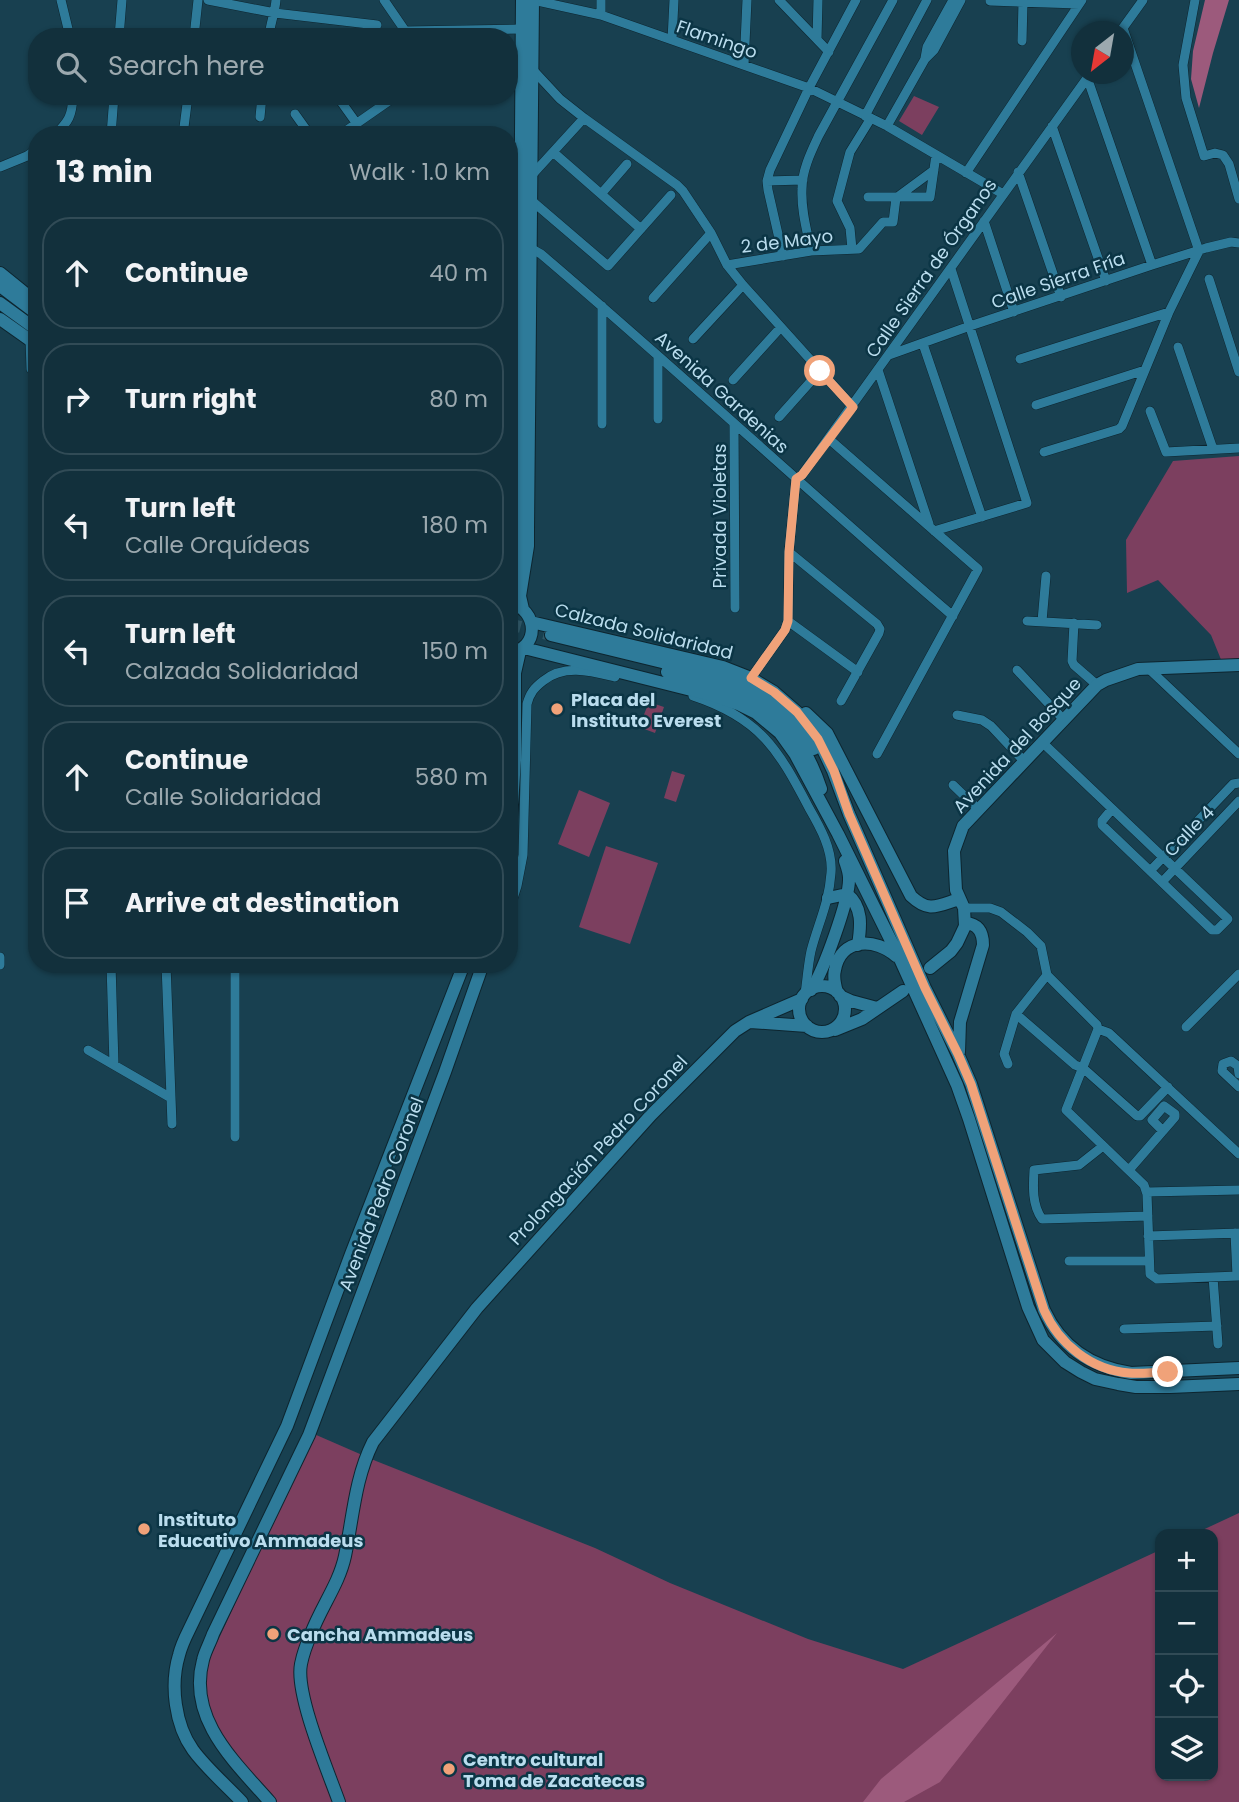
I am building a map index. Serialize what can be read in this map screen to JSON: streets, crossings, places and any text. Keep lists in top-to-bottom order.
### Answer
{
  "streets": {
    "main road": [
      "Calzada Solidaridad",
      "Avenida del Bosque",
      "Prolongación Pedro Coronel",
      "Avenida Pedro Coronel"
    ],
    "street": [
      "Flamingo",
      "2 de Mayo",
      "Calle Sierra de Órganos",
      "Calle Sierra Fría",
      "Avenida Gardenias",
      "Privada Violetas",
      "Calle 4"
    ]
  },
  "crossings": [
    ["Flamingo", "2 de Mayo"],
    ["Flamingo", "Calle Sierra de Órganos"],
    ["Calle Sierra de Órganos", "Calle Sierra Fría"],
    ["Calle Sierra de Órganos", "Avenida Gardenias"],
    ["Avenida Gardenias", "Privada Violetas"]
  ],
  "places": [
    "Placa del Instituto Everest",
    "Instituto Educativo Ammadeus",
    "Cancha Ammadeus",
    "Centro cultural Toma de Zacatecas"
  ],
  "north": "bottom left",
  "page": {
    "search": "Search here",
    "heading": ["13 min", "Walk · 1.0 km"],
    "list": [
      ["Continue", "40 m"],
      ["Turn right", "80 m"],
      ["Turn left", "Calle Orquídeas", "180 m"],
      ["Turn left", "Calzada Solidaridad", "150 m"],
      ["Continue", "Calle Solidaridad", "580 m"],
      "Arrive at destination"
    ],
    "map_buttons": ["+", "−"]
  }
}
